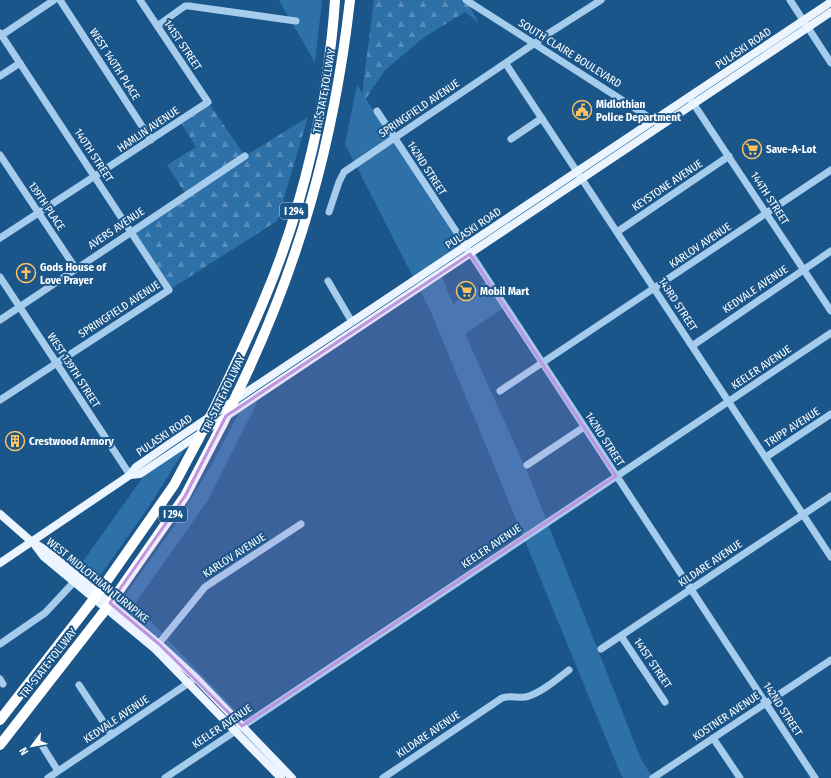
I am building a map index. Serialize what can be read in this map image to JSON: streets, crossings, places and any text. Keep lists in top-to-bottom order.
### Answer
{
  "streets": {
    "highway": ["TRI-STATE TOLLWAY", "I 294"],
    "main road": ["PULASKI ROAD", "WEST MIDLOTHIAN TURNPIKE"],
    "street": [
      "141ST STREET",
      "SOUTH CLAIRE BOULEVARD",
      "WEST 140TH PLACE",
      "SPRINGFIELD AVENUE",
      "HAMLIN AVENUE",
      "140TH STREET",
      "142ND STREET",
      "KEYSTONE AVENUE",
      "144TH STREET",
      "139TH PLACE",
      "AVERS AVENUE",
      "KARLOV AVENUE",
      "KEDVALE AVENUE",
      "143RD STREET",
      "KEELER AVENUE",
      "WEST 139TH STREET",
      "TRIPP AVENUE",
      "KILDARE AVENUE",
      "KOSTNER AVENUE"
    ]
  },
  "crossings": [
    ["141ST STREET", "HAMLIN AVENUE"],
    ["141ST STREET", "KILDARE AVENUE"],
    ["PULASKI ROAD", "SOUTH CLAIRE BOULEVARD"],
    ["PULASKI ROAD", "142ND STREET"],
    ["PULASKI ROAD", "144TH STREET"],
    ["PULASKI ROAD", "143RD STREET"],
    ["PULASKI ROAD", "WEST 139TH STREET"],
    ["PULASKI ROAD", "WEST MIDLOTHIAN TURNPIKE"],
    ["SOUTH CLAIRE BOULEVARD", "SPRINGFIELD AVENUE"],
    ["WEST 140TH PLACE", "HAMLIN AVENUE"],
    ["SPRINGFIELD AVENUE", "140TH STREET"],
    ["SPRINGFIELD AVENUE", "142ND STREET"],
    ["SPRINGFIELD AVENUE", "143RD STREET"],
    ["SPRINGFIELD AVENUE", "WEST 139TH STREET"],
    ["HAMLIN AVENUE", "140TH STREET"],
    ["HAMLIN AVENUE", "139TH PLACE"],
    ["140TH STREET", "AVERS AVENUE"],
    ["142ND STREET", "KARLOV AVENUE"],
    ["142ND STREET", "KEELER AVENUE"],
    ["142ND STREET", "KILDARE AVENUE"],
    ["142ND STREET", "KOSTNER AVENUE"],
    ["KEYSTONE AVENUE", "144TH STREET"],
    ["KEYSTONE AVENUE", "143RD STREET"],
    ["144TH STREET", "KARLOV AVENUE"],
    ["144TH STREET", "KEDVALE AVENUE"],
    ["139TH PLACE", "AVERS AVENUE"],
    ["AVERS AVENUE", "WEST 139TH STREET"],
    ["KARLOV AVENUE", "143RD STREET"],
    ["KARLOV AVENUE", "WEST MIDLOTHIAN TURNPIKE"],
    ["KEDVALE AVENUE", "143RD STREET"],
    ["KEDVALE AVENUE", "WEST MIDLOTHIAN TURNPIKE"],
    ["143RD STREET", "KEELER AVENUE"],
    ["143RD STREET", "TRIPP AVENUE"],
    ["143RD STREET", "KILDARE AVENUE"],
    ["KEELER AVENUE", "WEST MIDLOTHIAN TURNPIKE"]
  ],
  "places": {
    "public building": ["Midlothian Police Department"],
    "supermarket": ["Save-A-Lot", "Mobil Mart"],
    "church": ["Gods House of Love Prayer"],
    "building": ["Crestwood Armory"]
  },
  "north": "bottom left"
}
